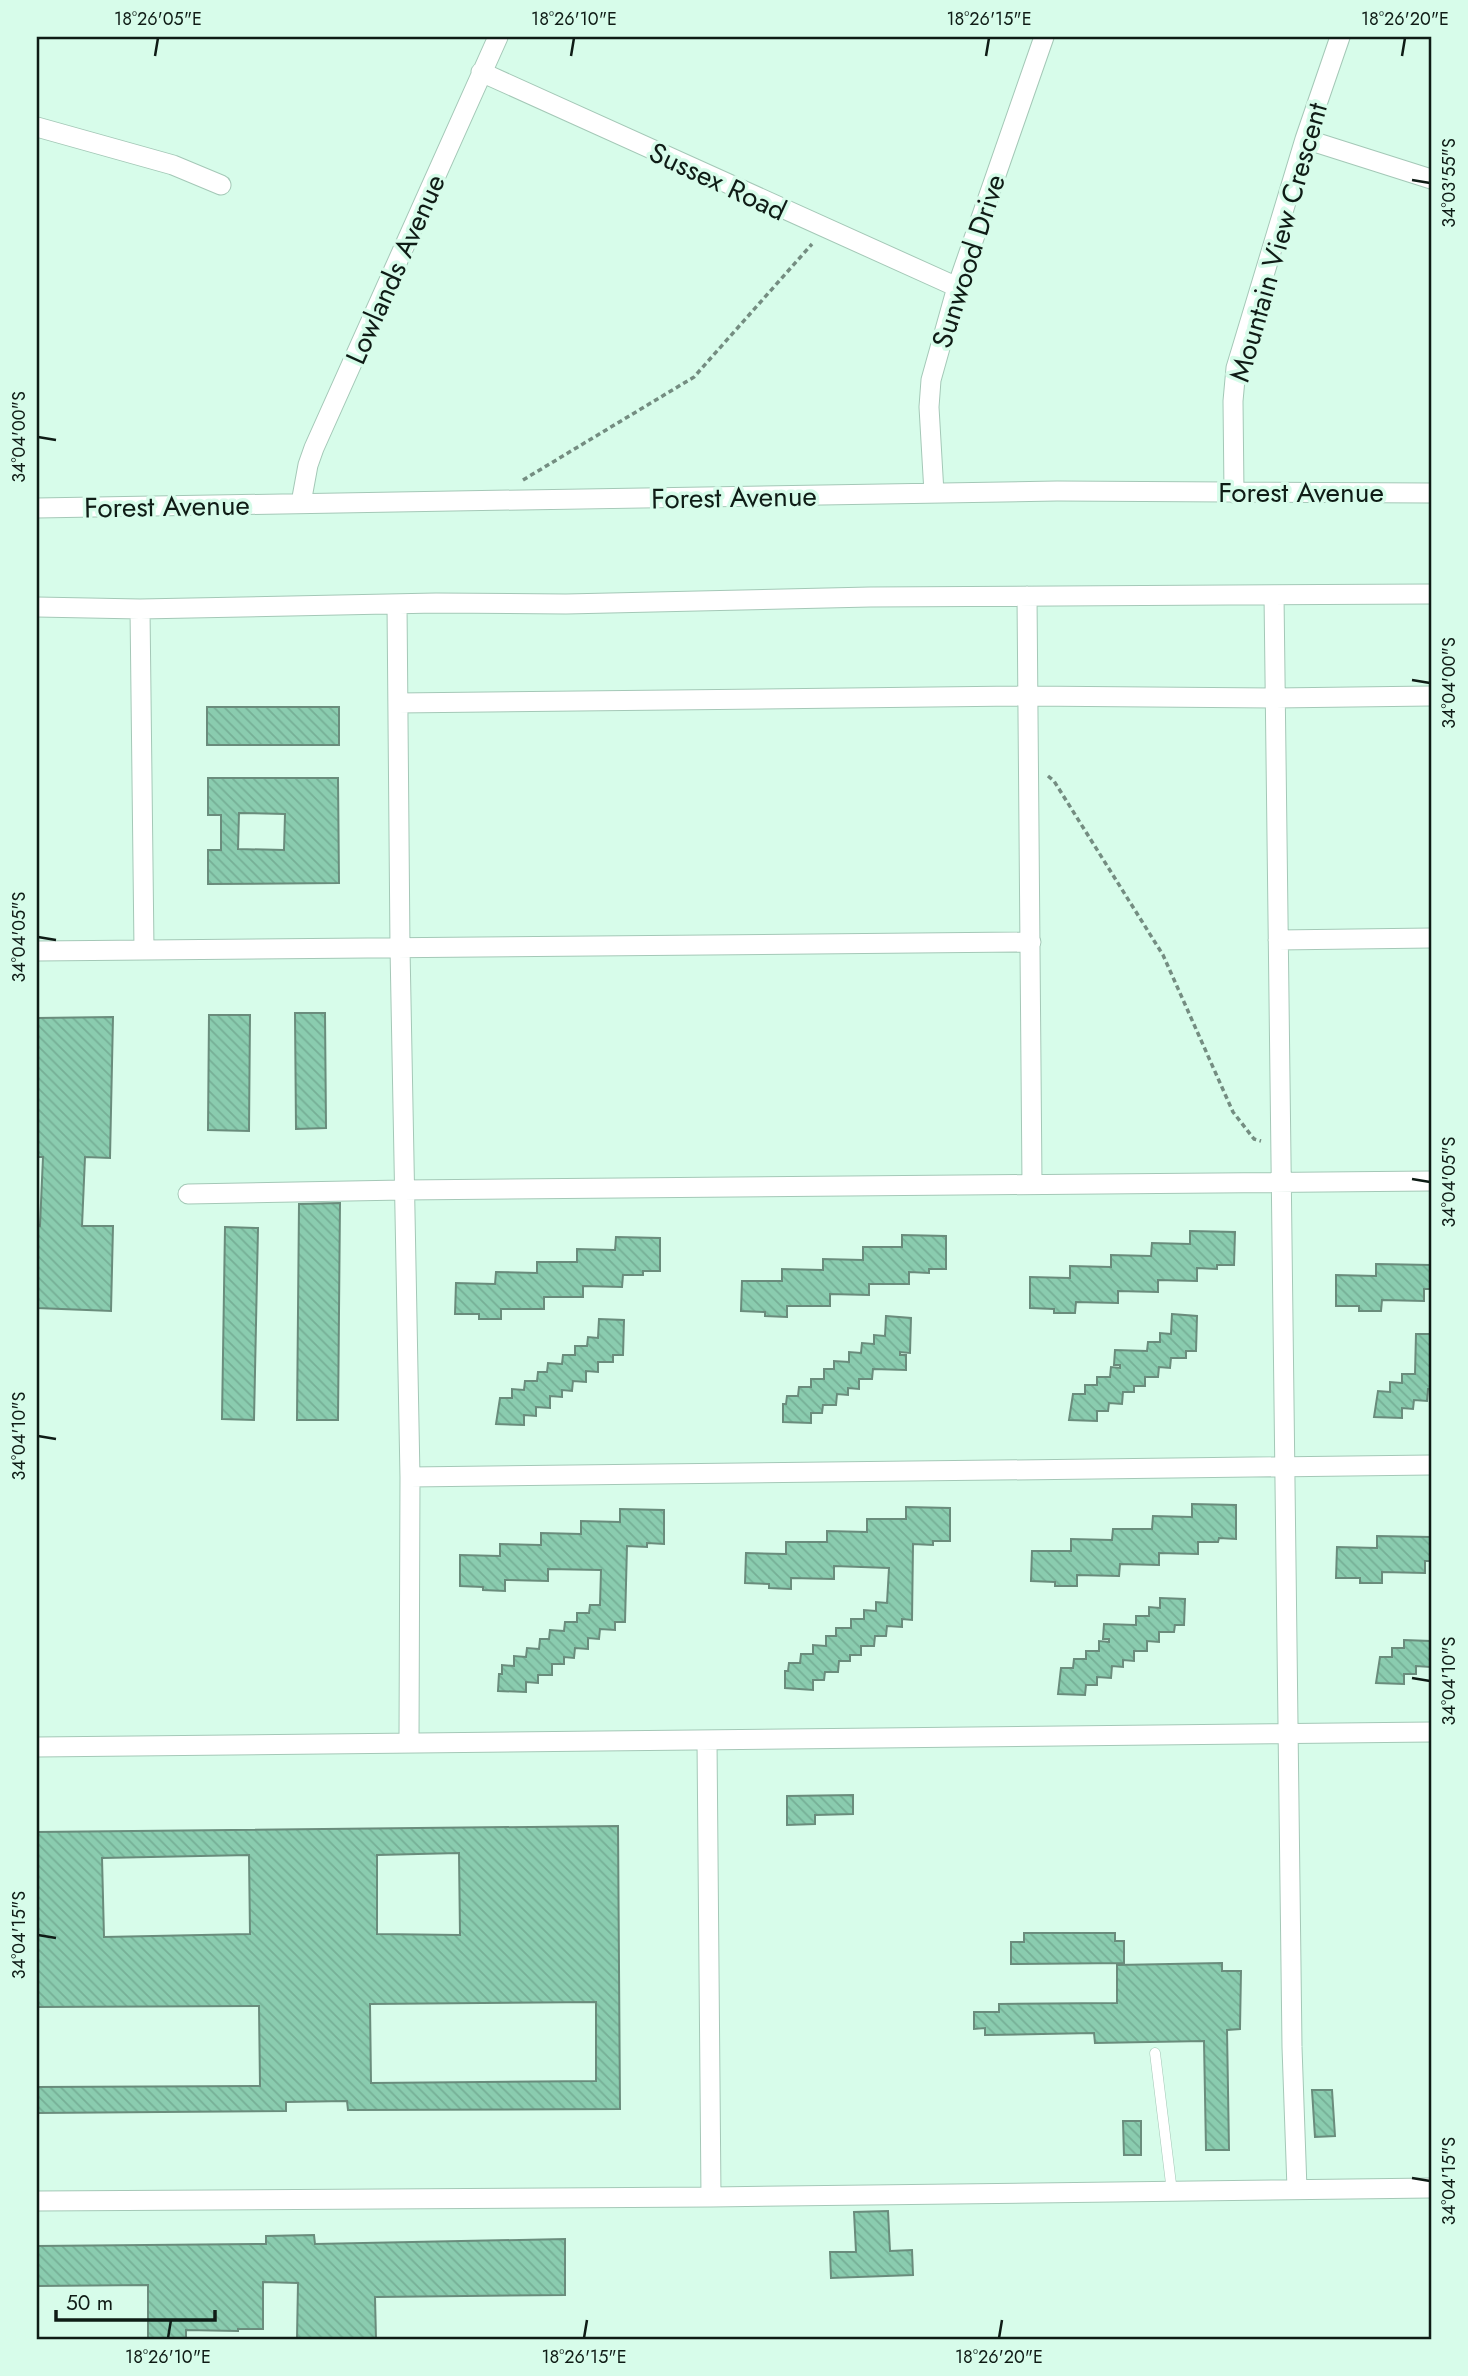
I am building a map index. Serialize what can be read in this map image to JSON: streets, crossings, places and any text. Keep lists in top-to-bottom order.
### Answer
{
  "streets": {
    "street": [
      "Sussex Road",
      "Mountain View Crescent",
      "Sunwood Drive",
      "Lowlands Avenue",
      "Forest Avenue"
    ]
  },
  "crossings": [
    ["Sussex Road", "Sunwood Drive"],
    ["Sussex Road", "Lowlands Avenue"],
    ["Mountain View Crescent", "Forest Avenue"],
    ["Sunwood Drive", "Forest Avenue"],
    ["Lowlands Avenue", "Forest Avenue"]
  ],
  "scale_bar": "50 m",
  "coordinates": [
    "18°26'05\"E",
    "18°26'10\"E",
    "18°26'15\"E",
    "18°26'20\"E",
    "34°03'55\"S",
    "34°04'00\"S",
    "34°04'05\"S",
    "34°04'10\"S",
    "34°04'15\"S"
  ]
}
